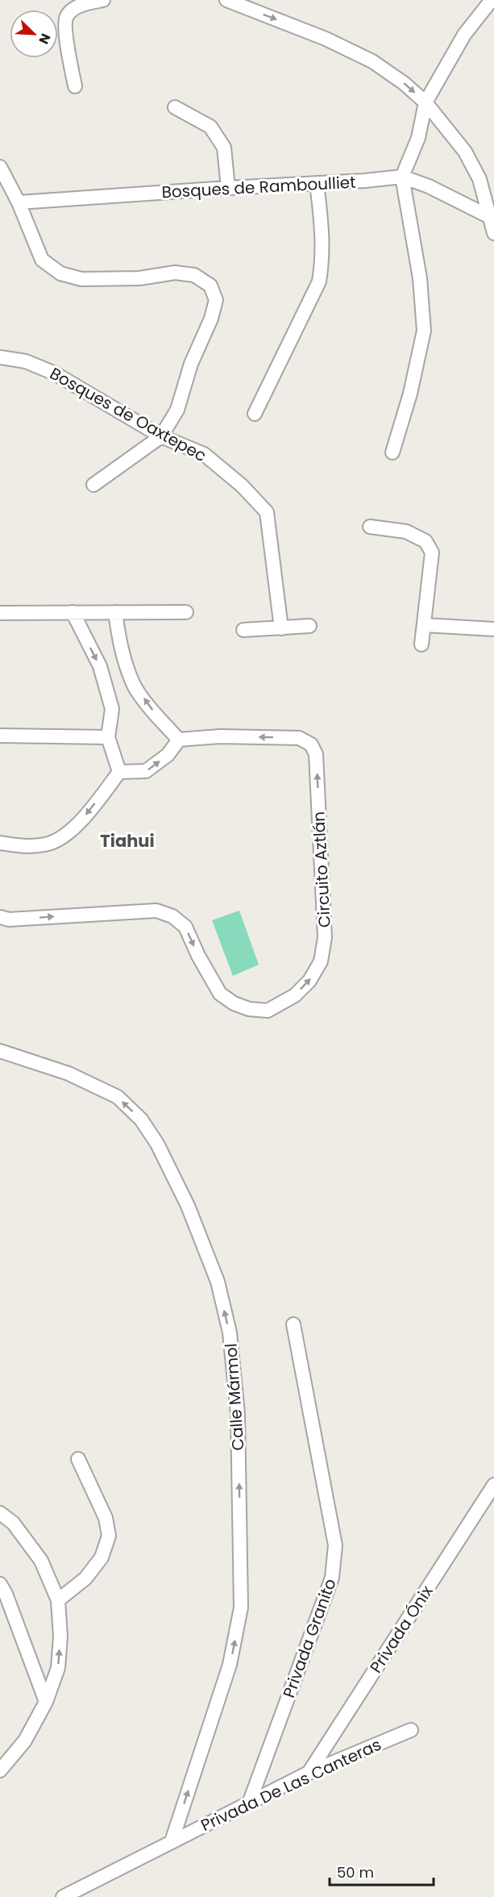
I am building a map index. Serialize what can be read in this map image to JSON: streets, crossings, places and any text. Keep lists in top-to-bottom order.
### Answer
{
  "streets": {
    "street": [
      "Bosques de Ramboulliet",
      "Bosques de Oaxtepec",
      "Circuito Aztlán",
      "Calle Mármol",
      "Privada Ónix",
      "Privada Granito",
      "Privada De Las Canteras"
    ]
  },
  "crossings": [
    ["Calle Mármol", "Privada De Las Canteras"],
    ["Privada Ónix", "Privada De Las Canteras"],
    ["Privada Granito", "Privada De Las Canteras"]
  ],
  "one_way": ["Calle Mármol"],
  "districts": ["Tiahui"],
  "scale_bar": "50 m",
  "north": "bottom right"
}
